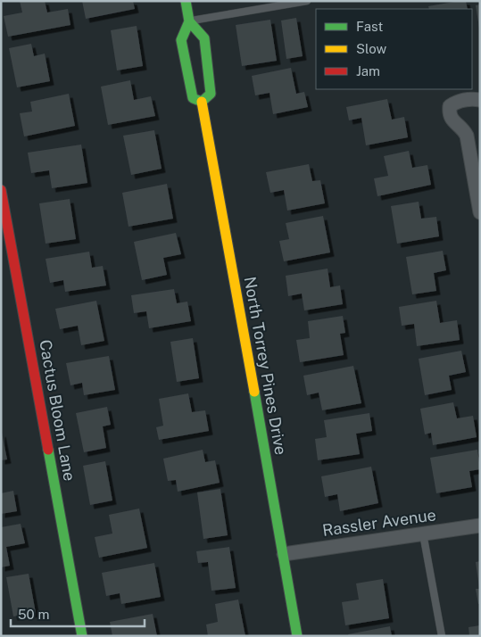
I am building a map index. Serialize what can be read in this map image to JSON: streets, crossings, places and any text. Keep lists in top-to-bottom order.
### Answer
{
  "streets": {
    "main road": ["North Torrey Pines Drive", "Cactus Bloom Lane"],
    "street": ["Rassler Avenue"]
  },
  "crossings": [
    ["North Torrey Pines Drive", "Rassler Avenue"]
  ],
  "legend": ["Fast", "Slow", "Jam"],
  "scale_bar": "50 m"
}
